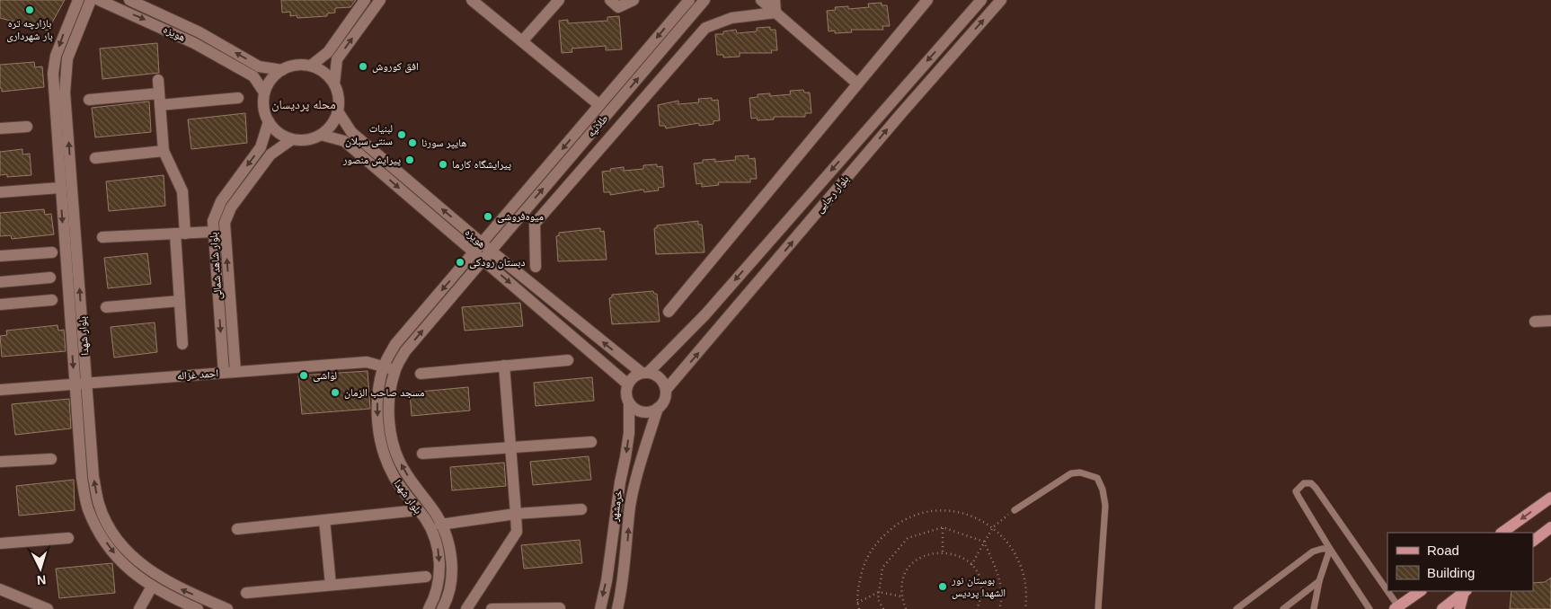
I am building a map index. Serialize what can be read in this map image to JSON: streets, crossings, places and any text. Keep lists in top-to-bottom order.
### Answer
{
  "streets": {
    "street": [
      "هویزه",
      "طلائیه",
      "بلوار رجایی",
      "بلوار شاهد شمالی",
      "بلوار شهدا",
      "احمد غزاله",
      "خرمشهر"
    ]
  },
  "crossings": [
    ["هویزه", "طلائیه"],
    ["هویزه", "بلوار رجایی"],
    ["هویزه", "بلوار شاهد شمالی"],
    ["هویزه", "بلوار شهدا"],
    ["هویزه", "خرمشهر"],
    ["طلائیه", "بلوار شهدا"],
    ["بلوار رجایی", "خرمشهر"],
    ["بلوار شاهد شمالی", "احمد غزاله"],
    ["بلوار شهدا", "احمد غزاله"]
  ],
  "districts": ["محله پردیسان"],
  "places": [
    "بازارچه تره بار شهرداری",
    "افق کوروش",
    "لبنیات سنتی سبلان",
    "هایپر سورنا",
    "پیرایش منصور",
    "پیرایشگاه کارما",
    "میوه‌فروشی",
    "دبستان رودکی",
    "لواشی",
    "مسجد صاحب الزمان",
    "بوستان نور الشهدا پردیس"
  ],
  "legend": ["Road", "Building"],
  "north": "bottom"
}
